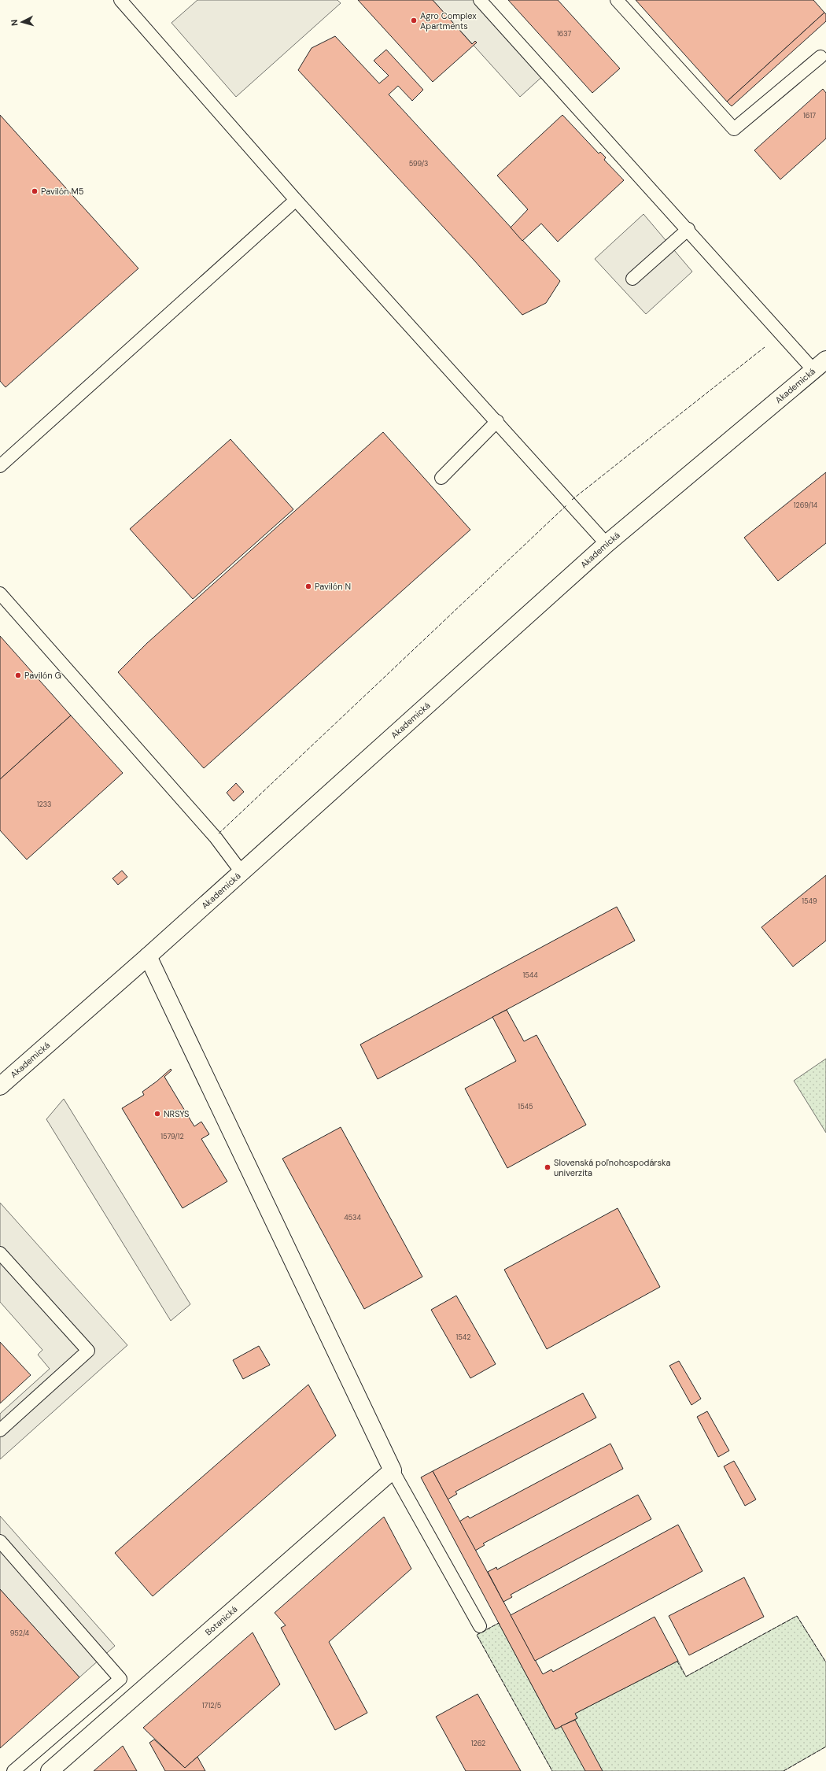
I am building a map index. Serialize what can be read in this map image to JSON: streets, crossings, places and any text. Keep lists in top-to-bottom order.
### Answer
{
  "streets": {
    "street": ["Akademická", "Botanická"]
  },
  "places": [
    "Agro Complex Apartments",
    "Pavilón M5",
    "Pavilón N",
    "Pavilón G",
    "NRSYS",
    "Slovenská poľnohospodárska univerzita"
  ],
  "house_numbers": [
    "1637",
    "1617",
    "599/3",
    "1269/14",
    "1233",
    "1549",
    "1544",
    "1545",
    "1579/12",
    "4534",
    "1542",
    "952/4",
    "1712/5",
    "1262"
  ],
  "north": "left"
}
